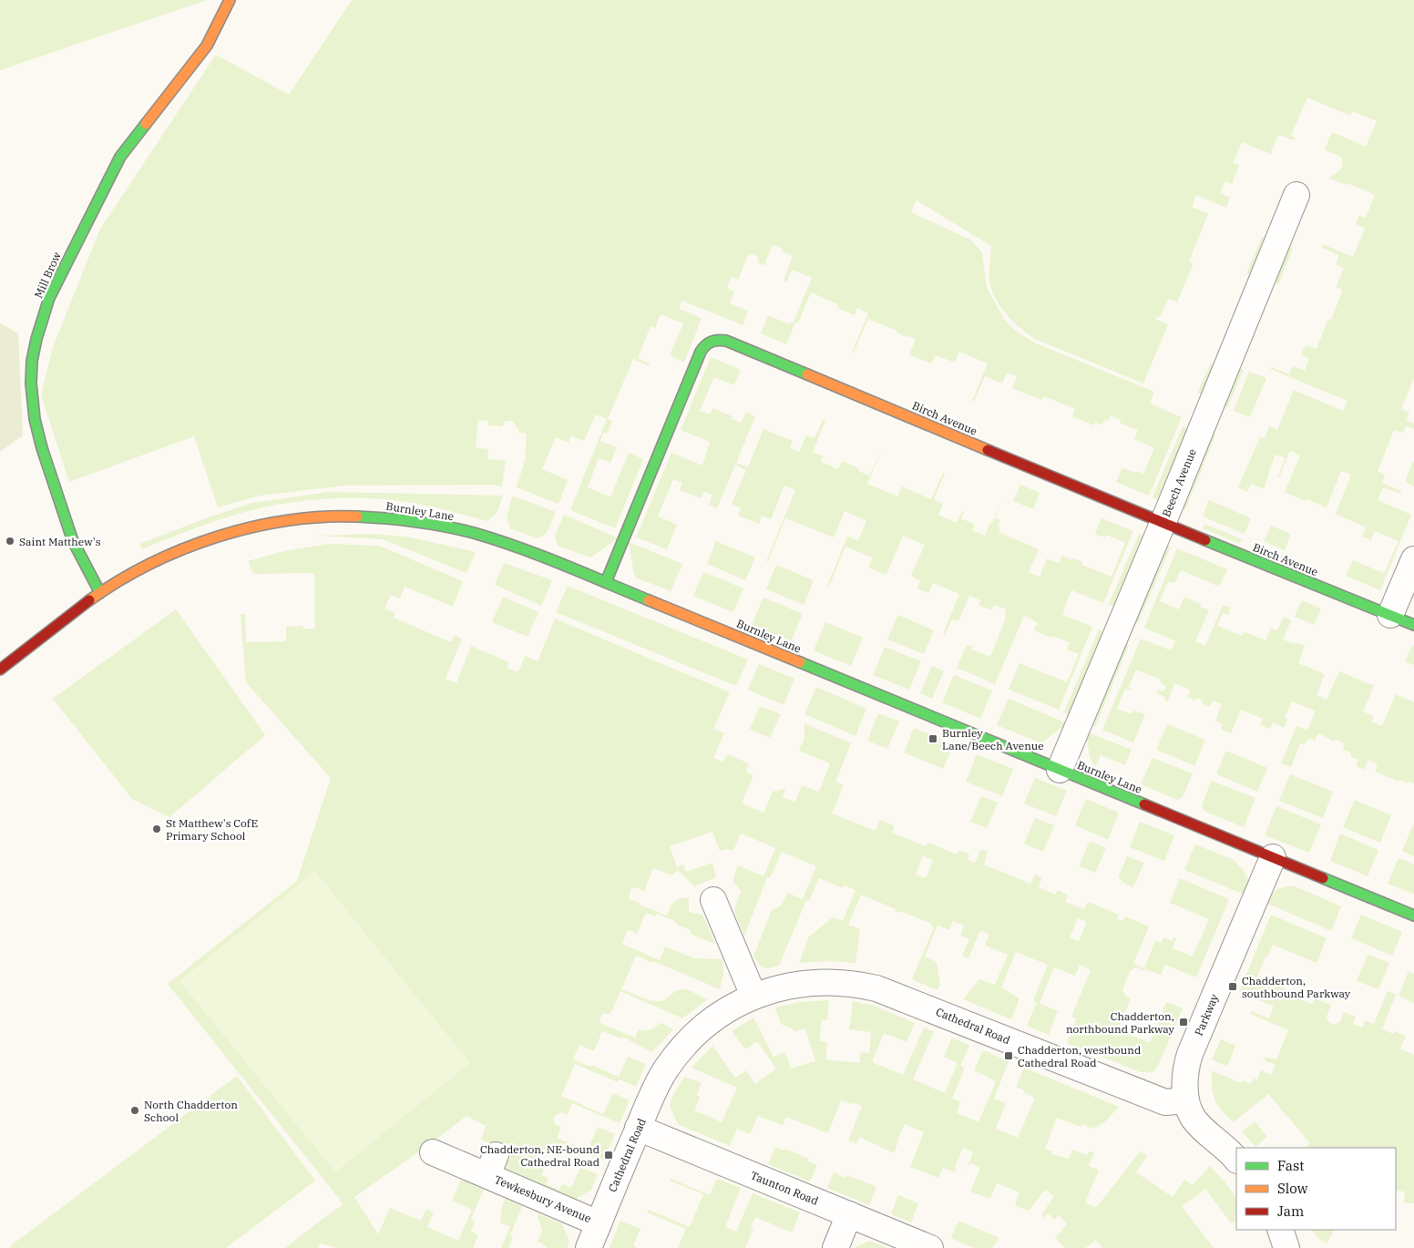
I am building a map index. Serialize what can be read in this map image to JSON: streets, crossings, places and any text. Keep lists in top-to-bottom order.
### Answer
{
  "streets": {
    "street": [
      "Mill Brow",
      "Birch Avenue",
      "Beech Avenue",
      "Burnley Lane",
      "Parkway",
      "Cathedral Road",
      "Taunton Road",
      "Tewkesbury Avenue"
    ]
  },
  "crossings": [
    ["Mill Brow", "Burnley Lane"],
    ["Birch Avenue", "Beech Avenue"],
    ["Birch Avenue", "Burnley Lane"],
    ["Beech Avenue", "Burnley Lane"],
    ["Burnley Lane", "Parkway"],
    ["Parkway", "Cathedral Road"],
    ["Cathedral Road", "Taunton Road"],
    ["Cathedral Road", "Tewkesbury Avenue"]
  ],
  "places": {
    "other": ["Saint Matthew's", "St Matthew's CofE Primary School", "North Chadderton School"],
    "transit": [
      "Burnley Lane/Beech Avenue",
      "Chadderton, southbound Parkway",
      "Chadderton, northbound Parkway",
      "Chadderton, westbound Cathedral Road",
      "Chadderton, NE-bound Cathedral Road"
    ]
  },
  "legend": ["Fast", "Slow", "Jam"]
}
